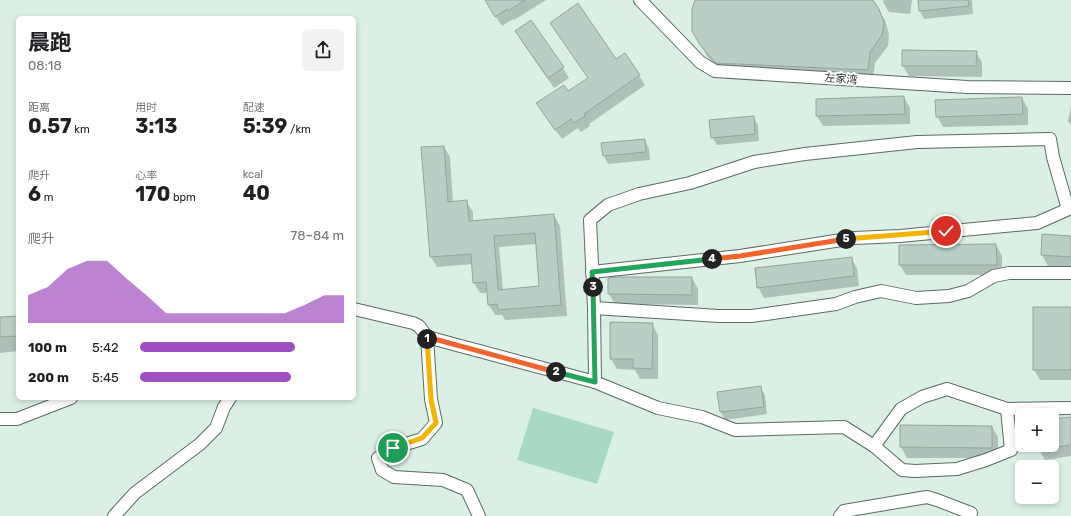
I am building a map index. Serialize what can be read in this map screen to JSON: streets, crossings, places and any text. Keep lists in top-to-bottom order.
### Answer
{
  "streets": {
    "street": ["左家湾"]
  },
  "page": {
    "heading": ["晨跑", "08:18"],
    "stats": [
      ["距离", "0.57 km"],
      ["用时", "3:13"],
      ["配速", "5:39 /km"],
      ["爬升", "6 m"],
      ["心率", "170 bpm"],
      ["kcal", "40"]
    ],
    "chart": ["爬升", "78–84 m"],
    "pins": [
      "5",
      "4",
      "3",
      "1",
      "2"
    ],
    "list": [
      {
        "name": "100 m",
        "note": "5:42"
      },
      {
        "name": "200 m",
        "note": "5:45"
      }
    ],
    "map_buttons": ["+", "−"]
  }
}
